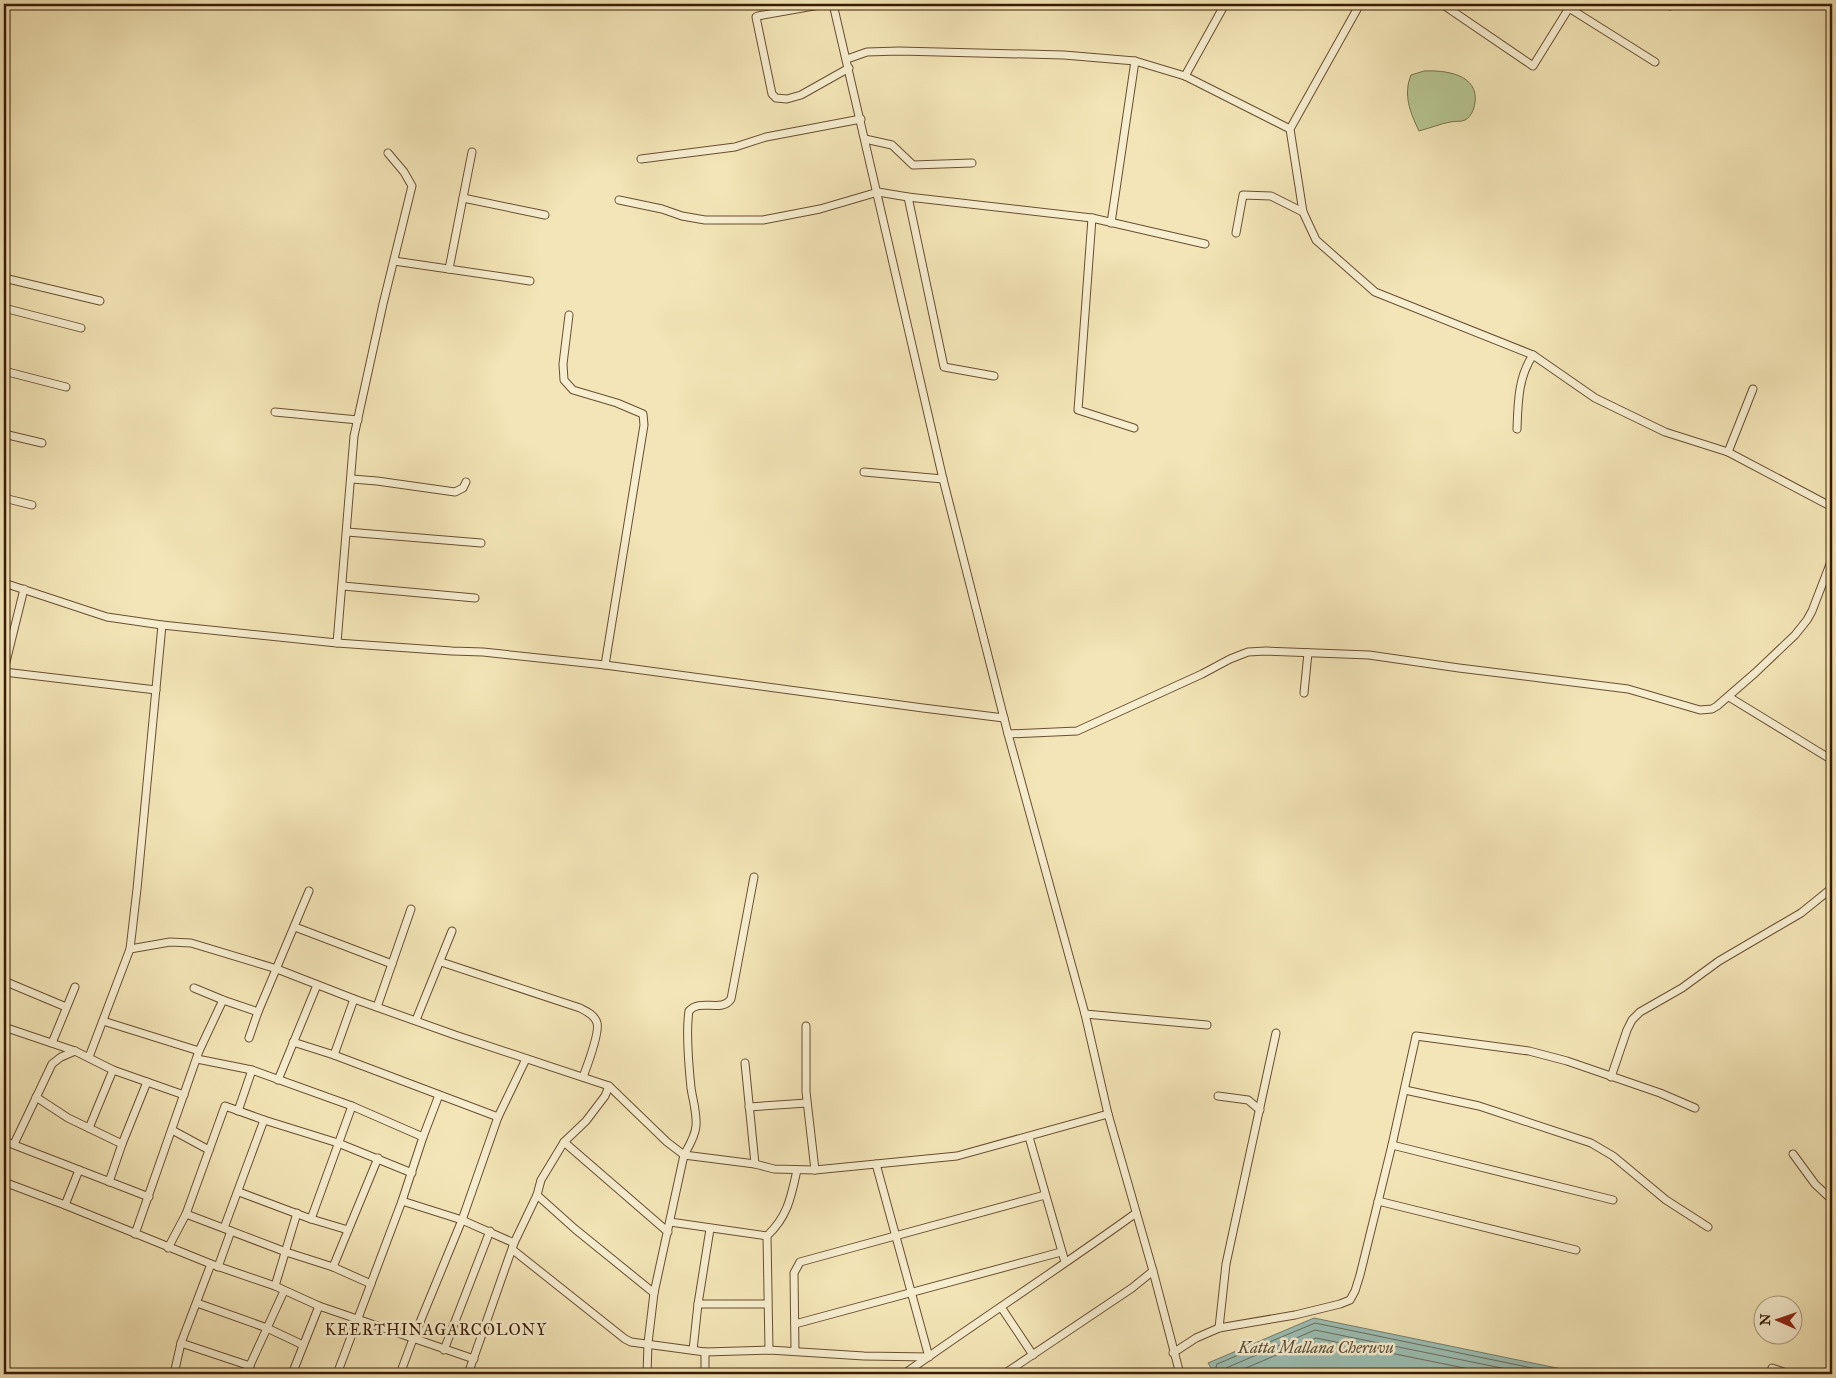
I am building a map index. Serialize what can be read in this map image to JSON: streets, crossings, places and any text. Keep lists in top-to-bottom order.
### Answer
{
  "districts": ["KEERTHINAGARCOLONY"],
  "water": ["Katta Mallana Cheruvu"],
  "north": "left"
}
